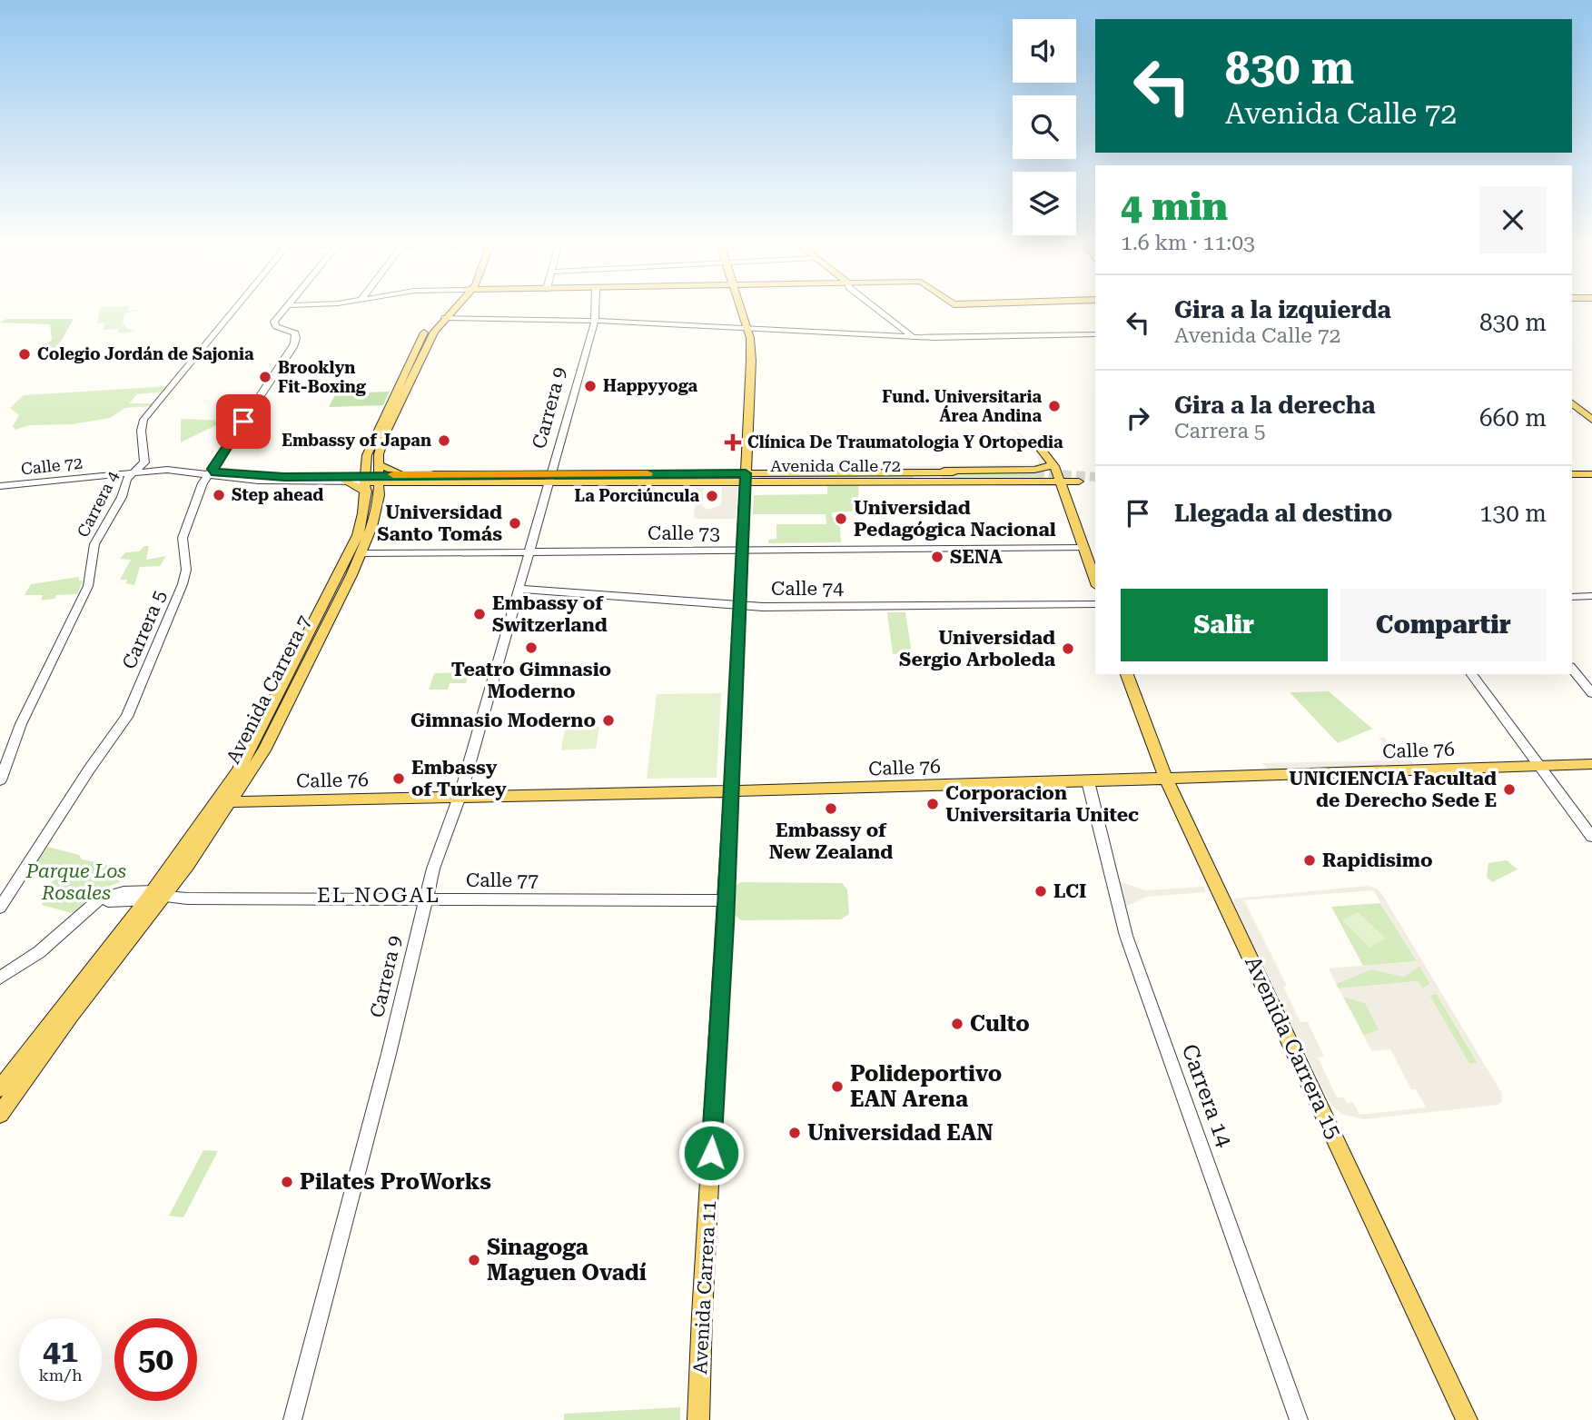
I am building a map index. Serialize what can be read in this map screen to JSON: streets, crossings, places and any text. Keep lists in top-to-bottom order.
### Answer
{
  "streets": {
    "main road": [
      "Avenida Calle 72",
      "Avenida Carrera 7",
      "Calle 76",
      "Avenida Carrera 15",
      "Avenida Carrera 11"
    ],
    "street": [
      "Carrera 9",
      "Calle 72",
      "Carrera 4",
      "Calle 73",
      "Calle 74",
      "Carrera 5",
      "Calle 77",
      "Carrera 14"
    ]
  },
  "crossings": [
    ["Carrera 9", "Avenida Calle 72"],
    ["Carrera 9", "Calle 73"],
    ["Carrera 9", "Calle 74"],
    ["Carrera 9", "Calle 76"],
    ["Carrera 9", "Calle 77"],
    ["Calle 72", "Carrera 4"],
    ["Avenida Calle 72", "Avenida Carrera 7"],
    ["Avenida Calle 72", "Avenida Carrera 11"],
    ["Calle 73", "Avenida Carrera 7"],
    ["Calle 73", "Avenida Carrera 11"],
    ["Calle 74", "Avenida Carrera 11"],
    ["Avenida Carrera 7", "Calle 76"],
    ["Avenida Carrera 7", "Calle 77"],
    ["Calle 76", "Avenida Carrera 15"],
    ["Calle 76", "Carrera 14"],
    ["Calle 76", "Avenida Carrera 11"],
    ["Calle 77", "Avenida Carrera 11"]
  ],
  "districts": ["EL NOGAL"],
  "parks": ["Parque Los Rosales"],
  "places": {
    "other": [
      "Colegio Jordán de Sajonia",
      "Brooklyn Fit-Boxing",
      "Happyyoga",
      "Fund. Universitaria Área Andina",
      "Embassy of Japan",
      "Step ahead",
      "La Porciúncula",
      "Universidad Pedagógica Nacional",
      "Universidad Santo Tomás",
      "SENA",
      "Embassy of Switzerland",
      "Teatro Gimnasio Moderno",
      "Universidad Sergio Arboleda",
      "Gimnasio Moderno",
      "Embassy of Turkey",
      "UNICIENCIA Facultad de Derecho Sede E",
      "Corporacion Universitaria Unitec",
      "Embassy of New Zealand",
      "Rapidisimo",
      "LCI",
      "Culto",
      "Polideportivo EAN Arena",
      "Universidad EAN",
      "Pilates ProWorks",
      "Sinagoga Maguen Ovadí"
    ],
    "health": ["Clínica De Traumatologia Y Ortopedia"]
  },
  "page": {
    "turn": ["830 m", "Avenida Calle 72"],
    "heading": ["4 min", "1.6 km · 11:03"],
    "list": [
      {
        "name": "Gira a la izquierda",
        "note": "Avenida Calle 72",
        "value": "830 m"
      },
      {
        "name": "Gira a la derecha",
        "note": "Carrera 5",
        "value": "660 m"
      },
      {
        "name": "Llegada al destino",
        "value": "130 m"
      }
    ],
    "buttons": ["Salir", "Compartir"],
    "speed": "41 km/h",
    "limit": "50"
  }
}
